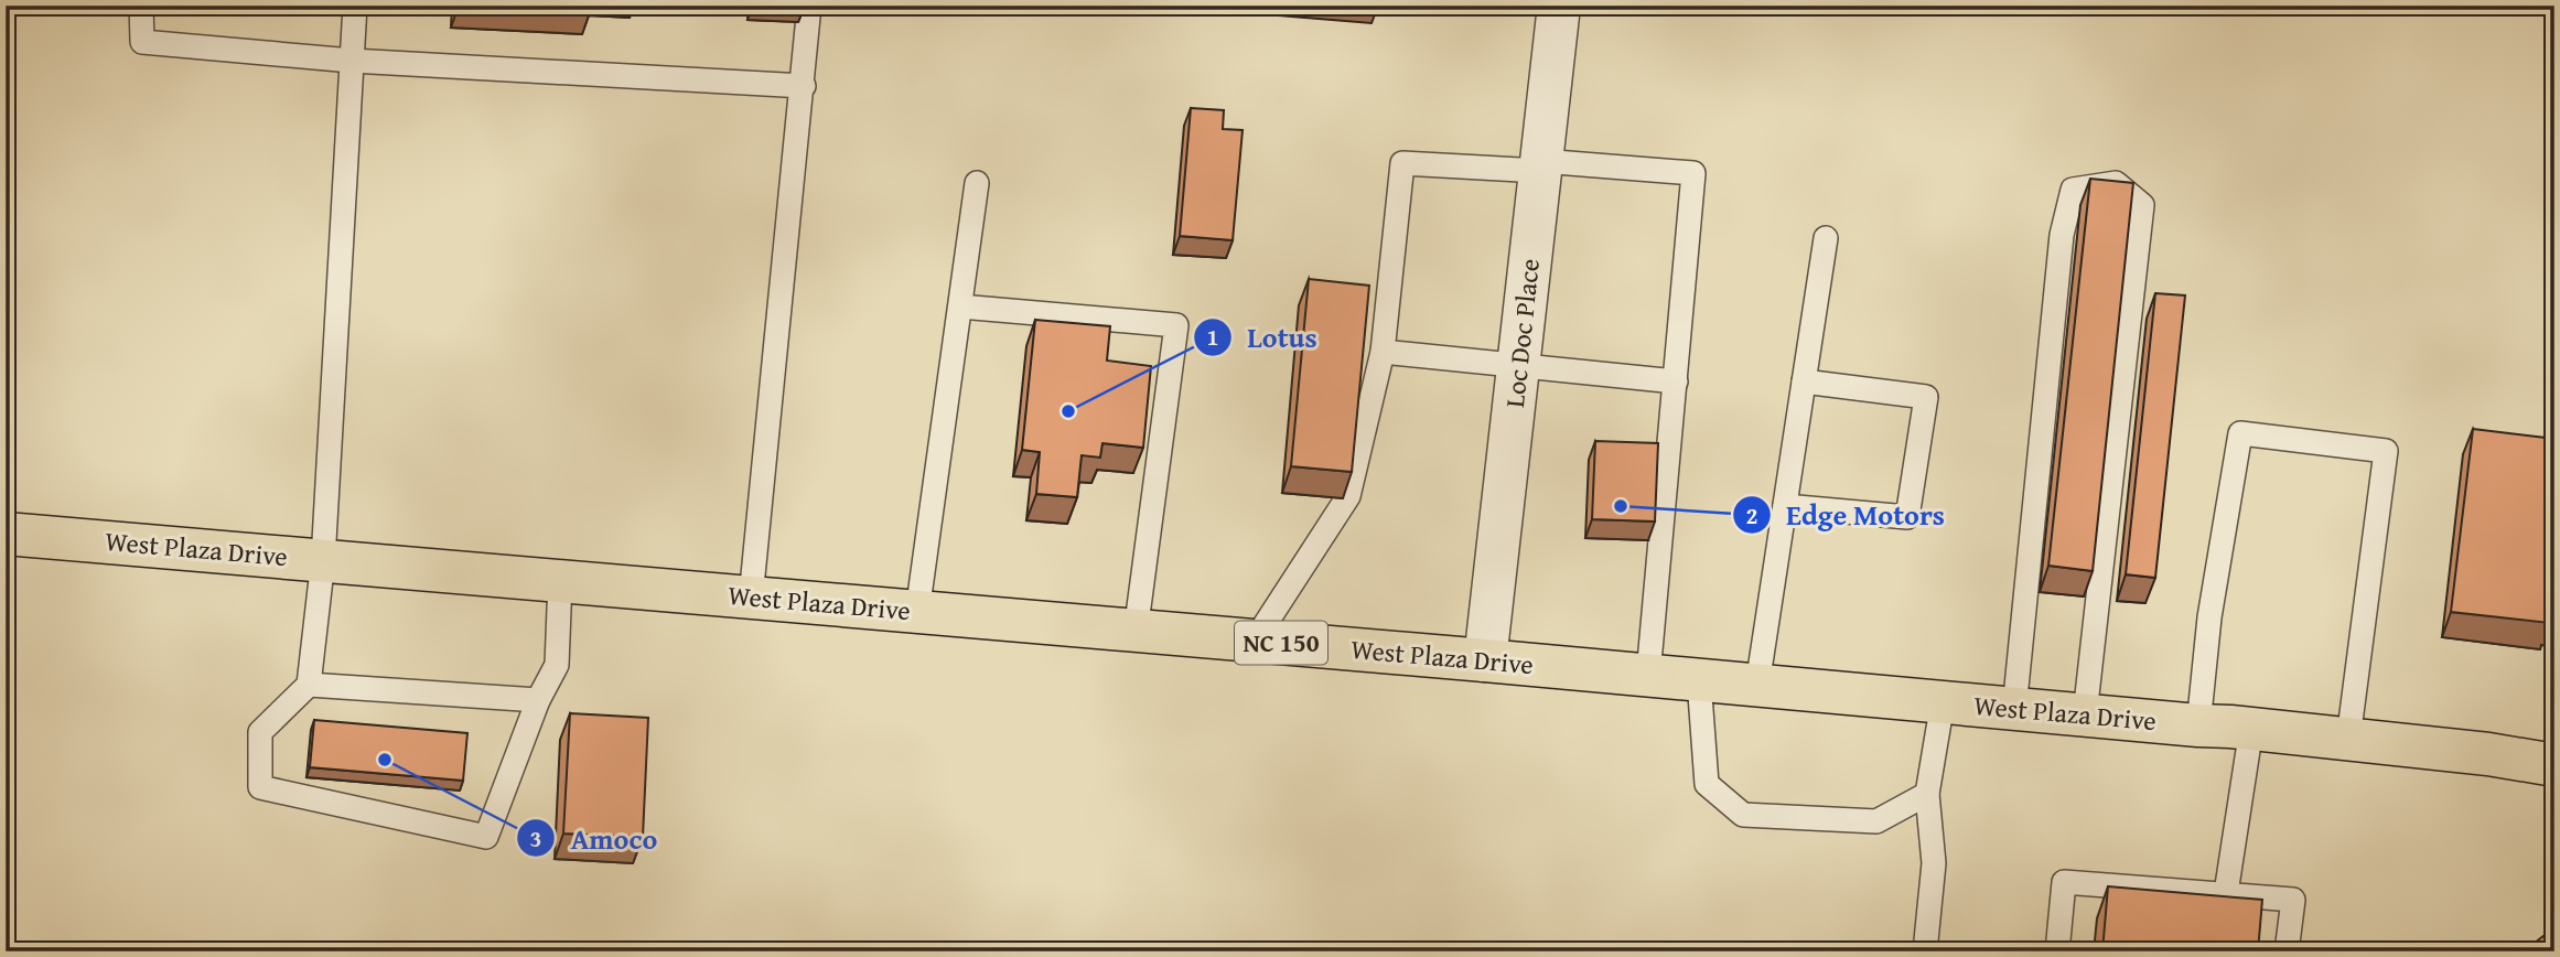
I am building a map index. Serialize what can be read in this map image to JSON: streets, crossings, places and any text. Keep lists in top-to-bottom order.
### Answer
{
  "streets": {
    "main road": ["West Plaza Drive", "NC 150"],
    "street": ["Loc Doc Place"]
  },
  "crossings": [
    ["Loc Doc Place", "West Plaza Drive"]
  ],
  "places": ["Lotus", "Edge Motors", "Amoco"]
}
